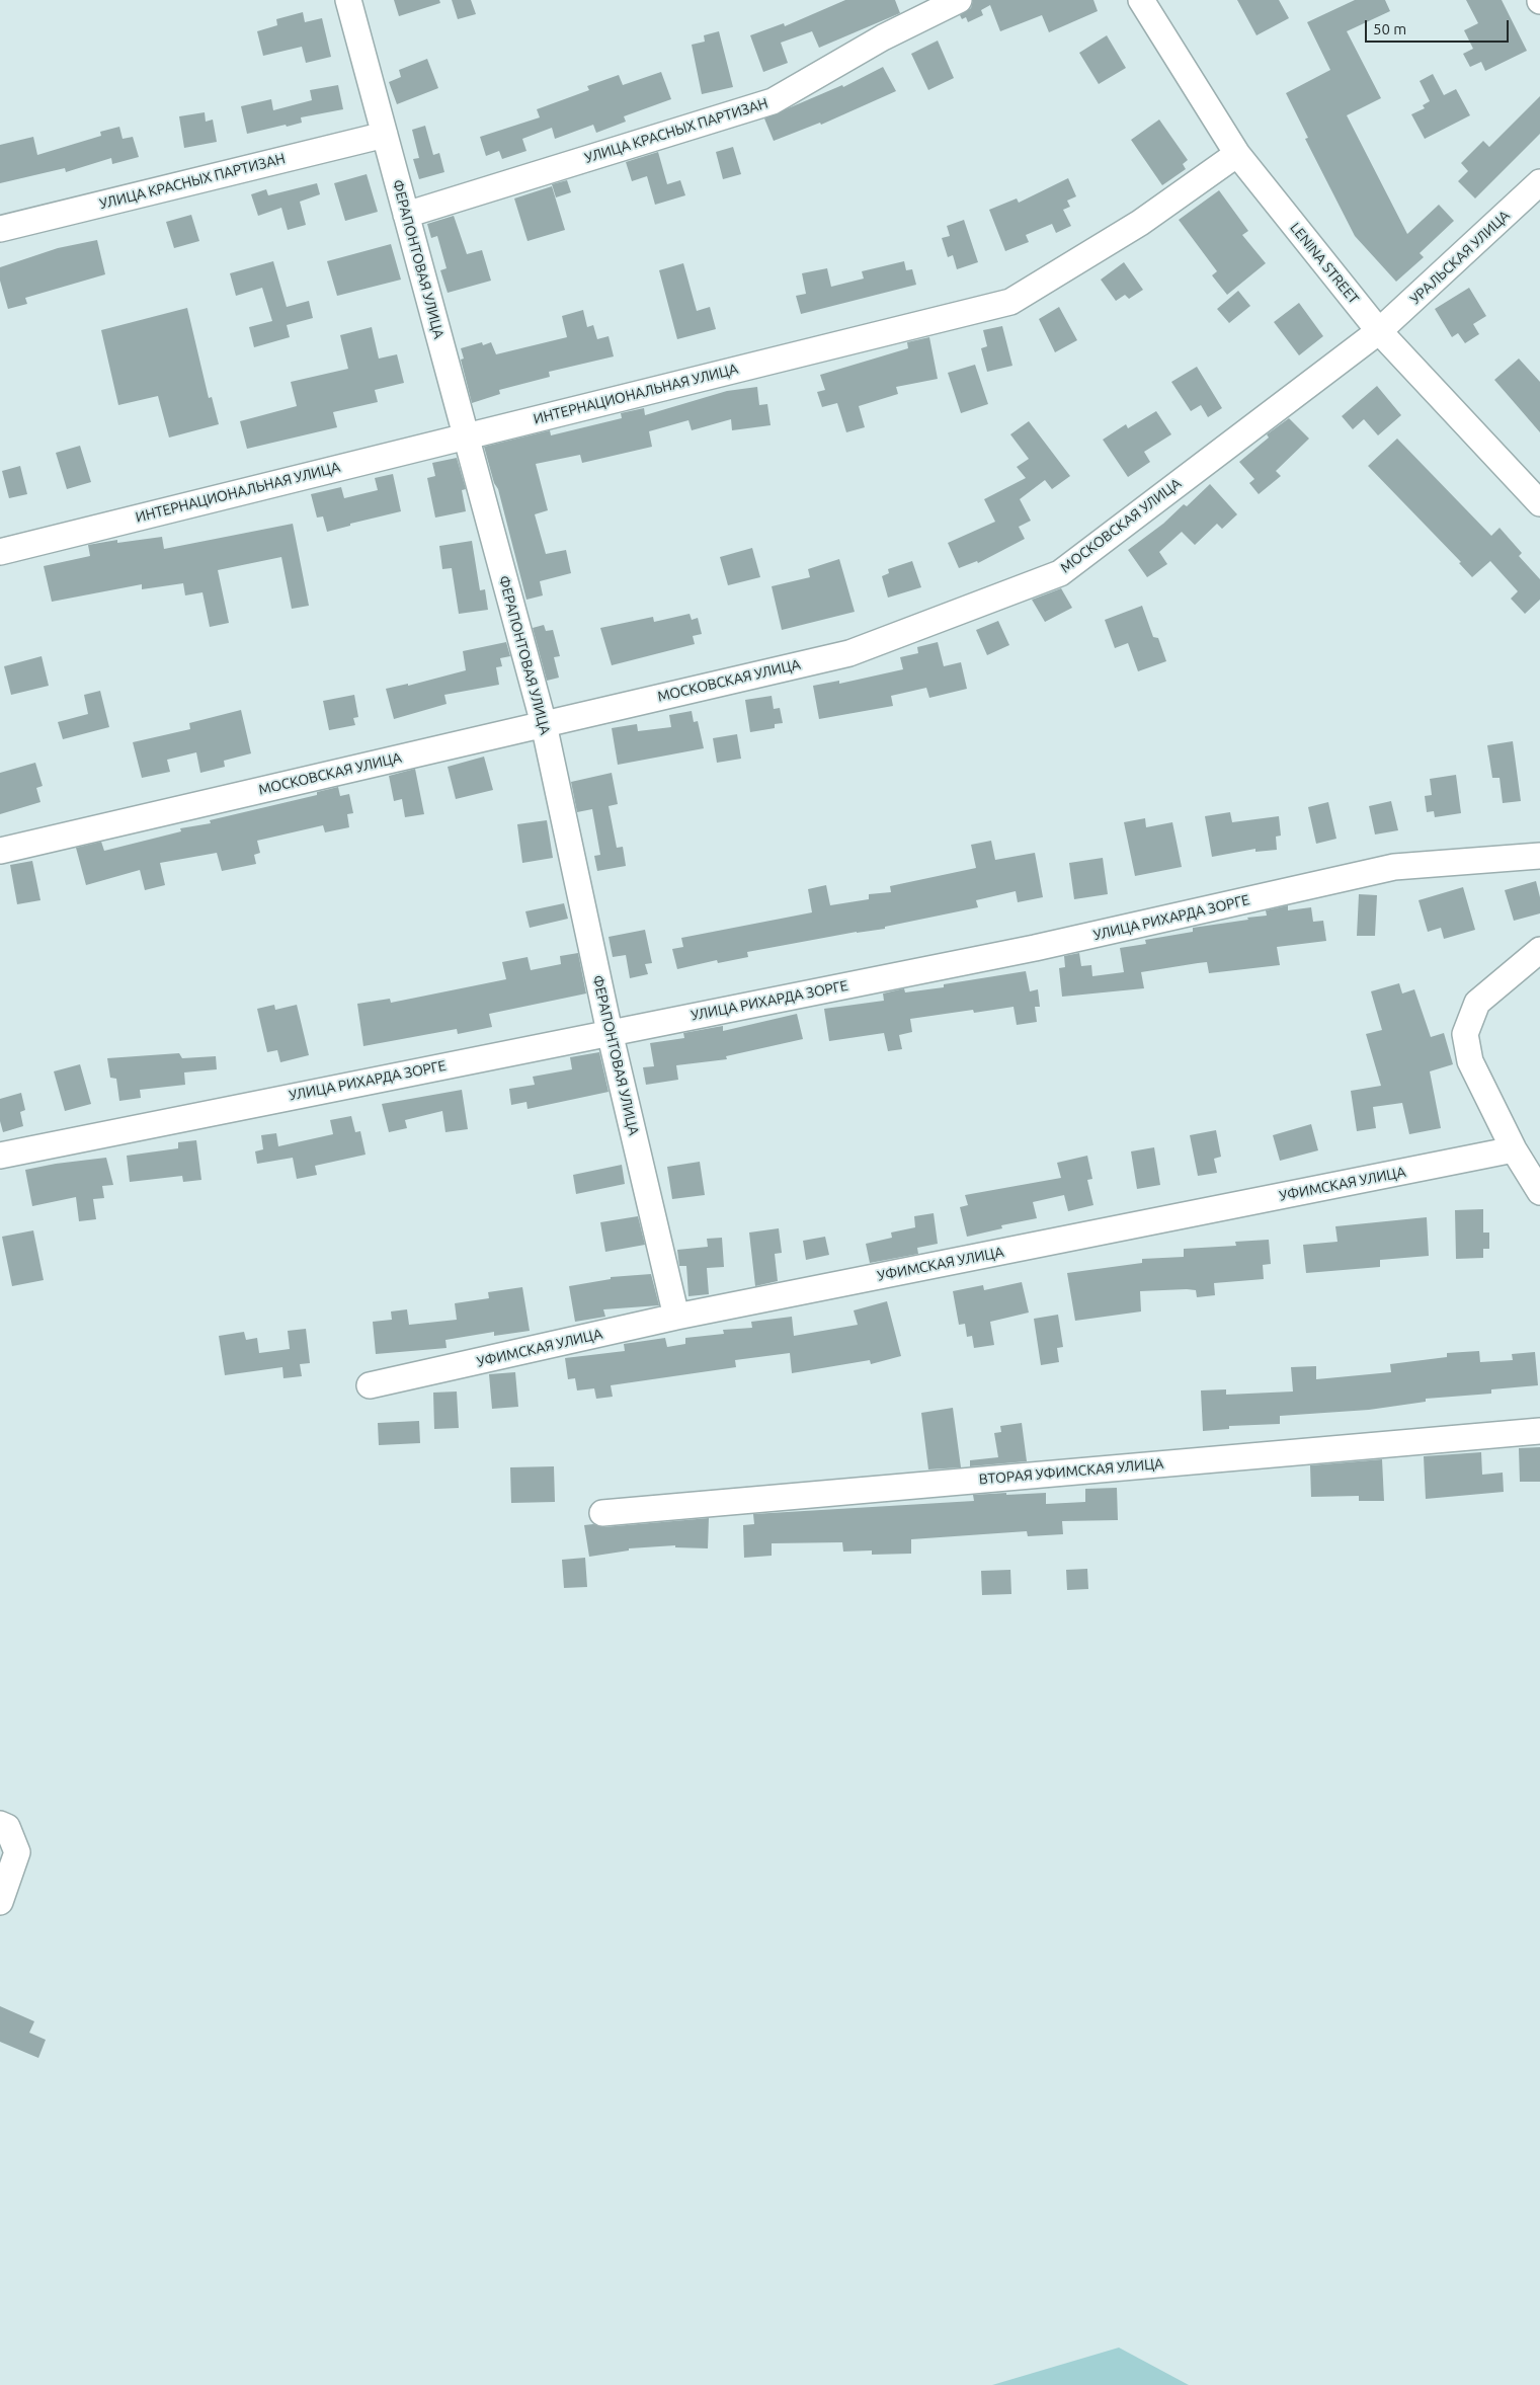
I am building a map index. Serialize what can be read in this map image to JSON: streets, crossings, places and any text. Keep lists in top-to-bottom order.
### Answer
{
  "streets": {
    "street": [
      "УЛИЦА КРАСНЫХ ПАРТИЗАН",
      "УРАЛЬСКАЯ УЛИЦА",
      "ФЕРАПОНТОВАЯ УЛИЦА",
      "LENINA STREET",
      "ИНТЕРНАЦИОНАЛЬНАЯ УЛИЦА",
      "МОСКОВСКАЯ УЛИЦА",
      "УЛИЦА РИХАРДА ЗОРГЕ",
      "УФИМСКАЯ УЛИЦА",
      "ВТОРАЯ УФИМСКАЯ УЛИЦА"
    ]
  },
  "crossings": [
    ["УЛИЦА КРАСНЫХ ПАРТИЗАН", "ФЕРАПОНТОВАЯ УЛИЦА"],
    ["УРАЛЬСКАЯ УЛИЦА", "LENINA STREET"],
    ["УРАЛЬСКАЯ УЛИЦА", "МОСКОВСКАЯ УЛИЦА"],
    ["ФЕРАПОНТОВАЯ УЛИЦА", "ИНТЕРНАЦИОНАЛЬНАЯ УЛИЦА"],
    ["ФЕРАПОНТОВАЯ УЛИЦА", "МОСКОВСКАЯ УЛИЦА"],
    ["ФЕРАПОНТОВАЯ УЛИЦА", "УЛИЦА РИХАРДА ЗОРГЕ"],
    ["ФЕРАПОНТОВАЯ УЛИЦА", "УФИМСКАЯ УЛИЦА"],
    ["LENINA STREET", "ИНТЕРНАЦИОНАЛЬНАЯ УЛИЦА"],
    ["LENINA STREET", "МОСКОВСКАЯ УЛИЦА"]
  ],
  "scale_bar": "50 m"
}
